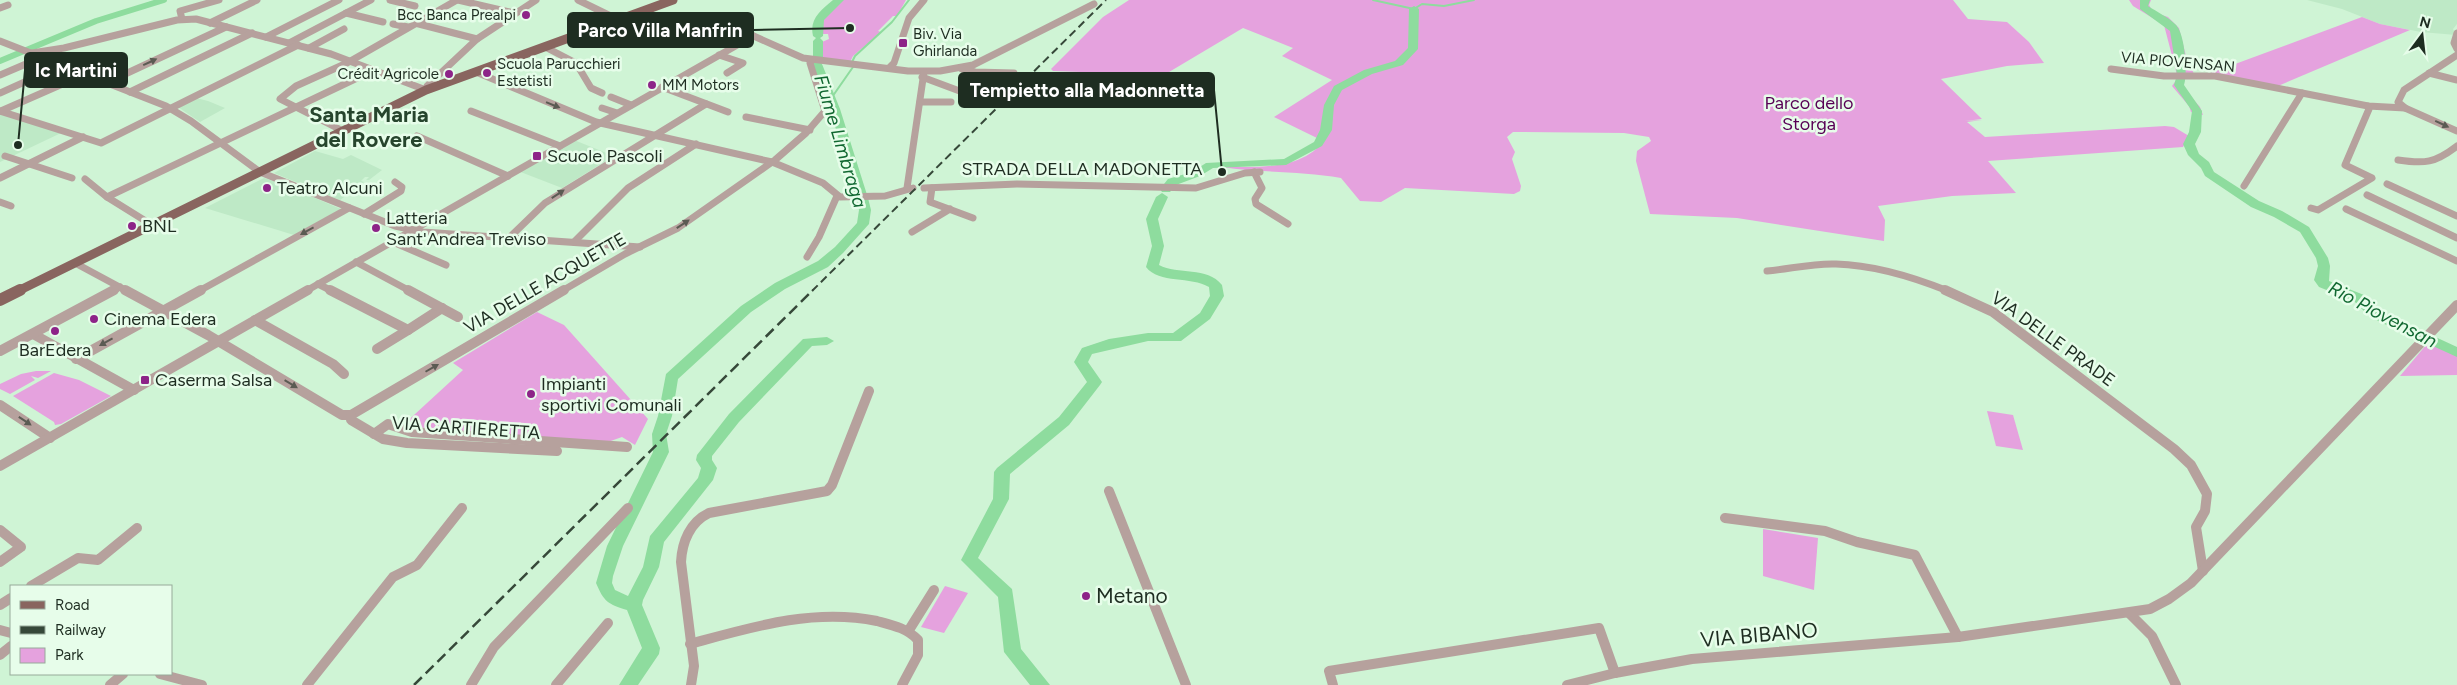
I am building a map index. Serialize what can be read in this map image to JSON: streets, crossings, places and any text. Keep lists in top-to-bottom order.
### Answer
{
  "streets": {
    "street": [
      "VIA PIOVENSAN",
      "STRADA DELLA MADONETTA",
      "VIA DELLE ACQUETTE",
      "VIA DELLE PRADE",
      "VIA CARTIERETTA",
      "VIA BIBANO"
    ]
  },
  "crossings": [
    ["VIA DELLE ACQUETTE", "VIA CARTIERETTA"],
    ["VIA DELLE PRADE", "VIA BIBANO"]
  ],
  "districts": ["Santa Maria del Rovere"],
  "water": ["Fiume Limbraga", "Rio Piovensan"],
  "parks": ["Parco dello Storga"],
  "places": {
    "other": [
      "Bcc Banca Prealpi",
      "Parco Villa Manfrin",
      "Scuola Parucchieri Estetisti",
      "Crédit Agricole",
      "MM Motors",
      "Ic Martini",
      "Tempietto alla Madonnetta",
      "Teatro Alcuni",
      "BNL",
      "Latteria Sant'Andrea Treviso",
      "Cinema Edera",
      "BarEdera",
      "Impianti sportivi Comunali",
      "Metano"
    ],
    "transit": ["Biv. Via Ghirlanda", "Scuole Pascoli", "Caserma Salsa"]
  },
  "legend": ["Road", "Railway", "Park"],
  "north": "top"
}
